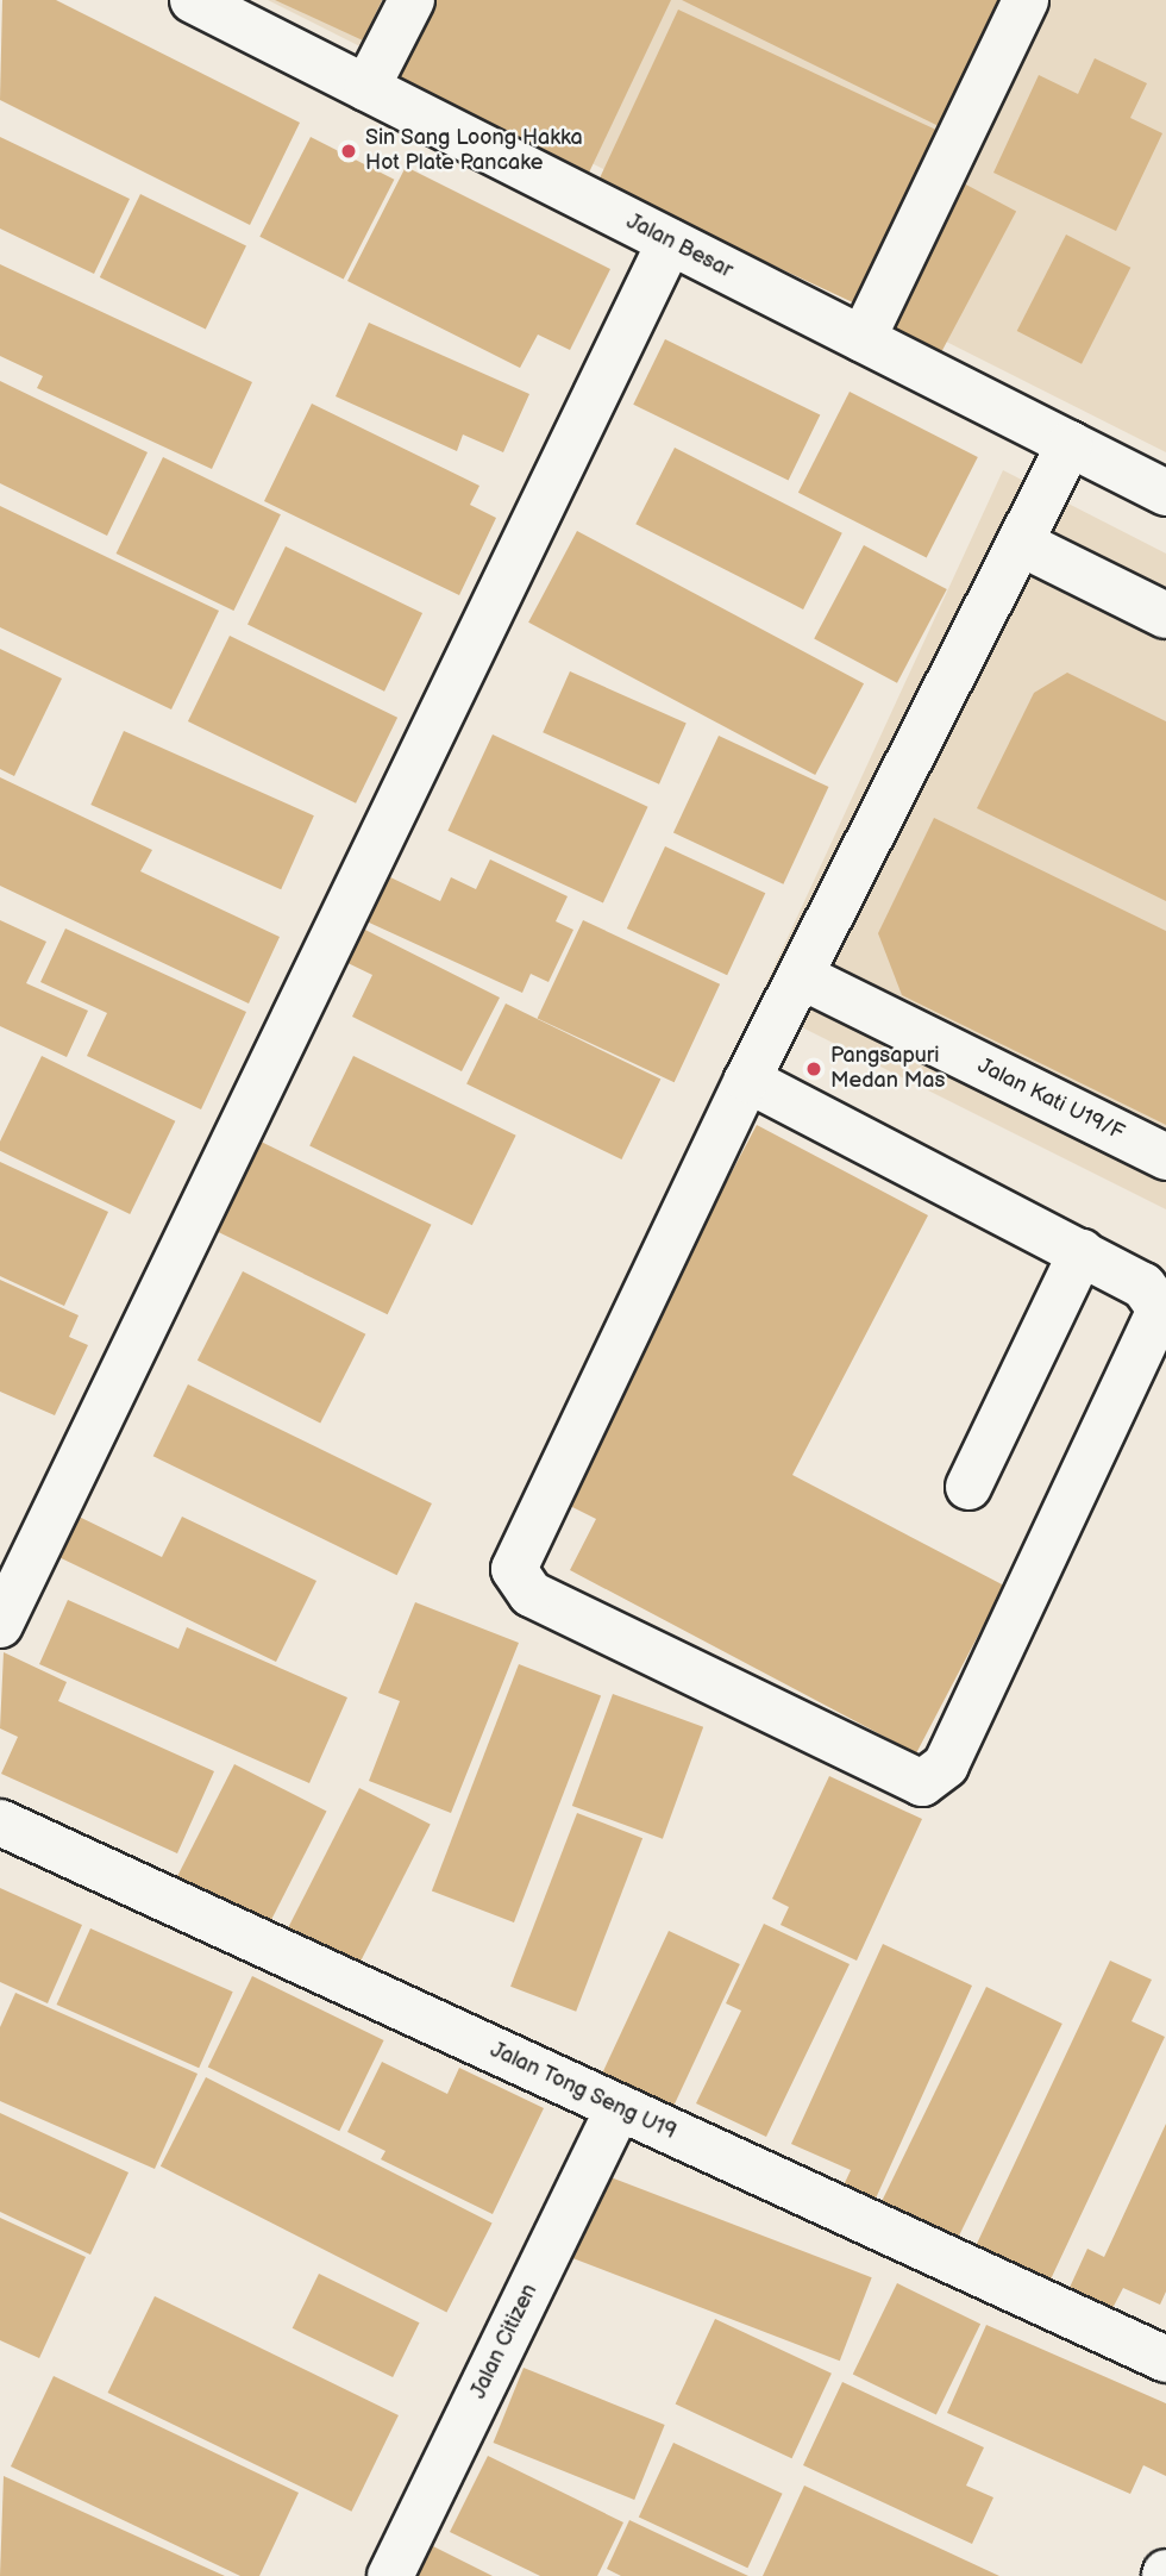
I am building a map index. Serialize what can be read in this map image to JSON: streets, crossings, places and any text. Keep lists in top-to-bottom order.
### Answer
{
  "streets": {
    "street": [
      "Jalan Besar",
      "Jalan Kati U19/F",
      "Jalan Tong Seng U19",
      "Jalan Citizen"
    ]
  },
  "crossings": [
    ["Jalan Tong Seng U19", "Jalan Citizen"]
  ],
  "places": ["Sin Sang Loong Hakka Hot Plate Pancake", "Pangsapuri Medan Mas"]
}
